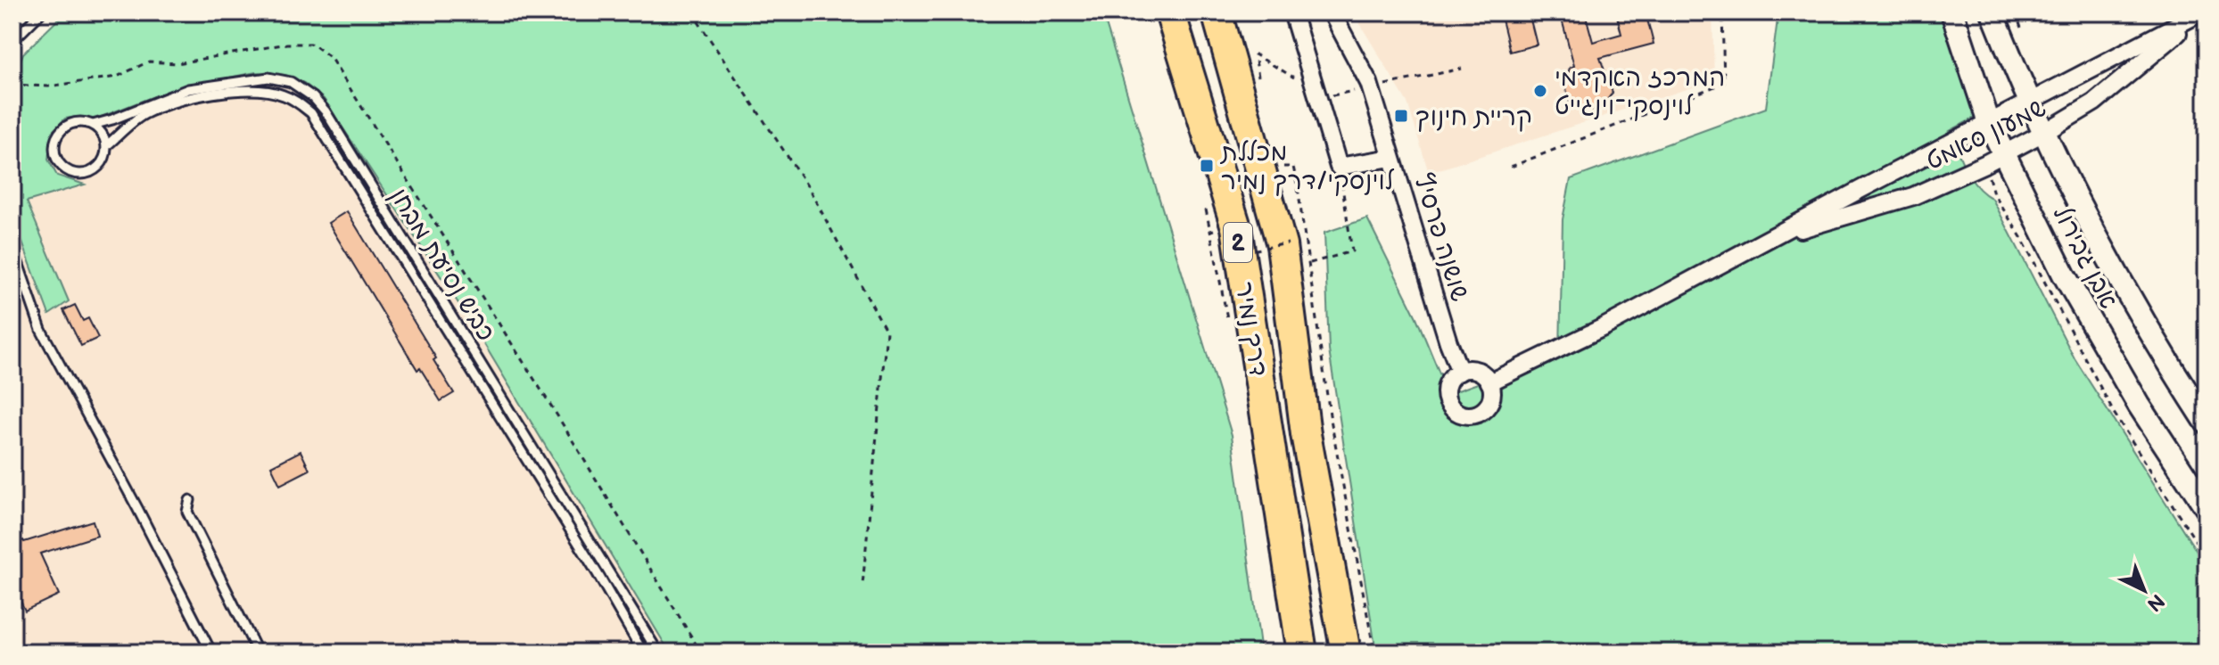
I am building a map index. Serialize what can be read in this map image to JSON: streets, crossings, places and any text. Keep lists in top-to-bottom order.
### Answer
{
  "streets": {
    "highway": ["2", "דרך נמיר"],
    "street": ["שמעון סאמט", "שושנה פרסיץ", "אבן גבירול"],
    "lane": ["כביש נסיעת מבחן"]
  },
  "crossings": [
    ["שמעון סאמט", "שושנה פרסיץ"],
    ["שמעון סאמט", "אבן גבירול"]
  ],
  "places": {
    "other": ["המרכז האקדמי לוינסקי־וינגייט"],
    "transit": ["קריית חינוך", "מכללת לוינסקי/דרך נמיר"]
  },
  "north": "bottom right"
}
